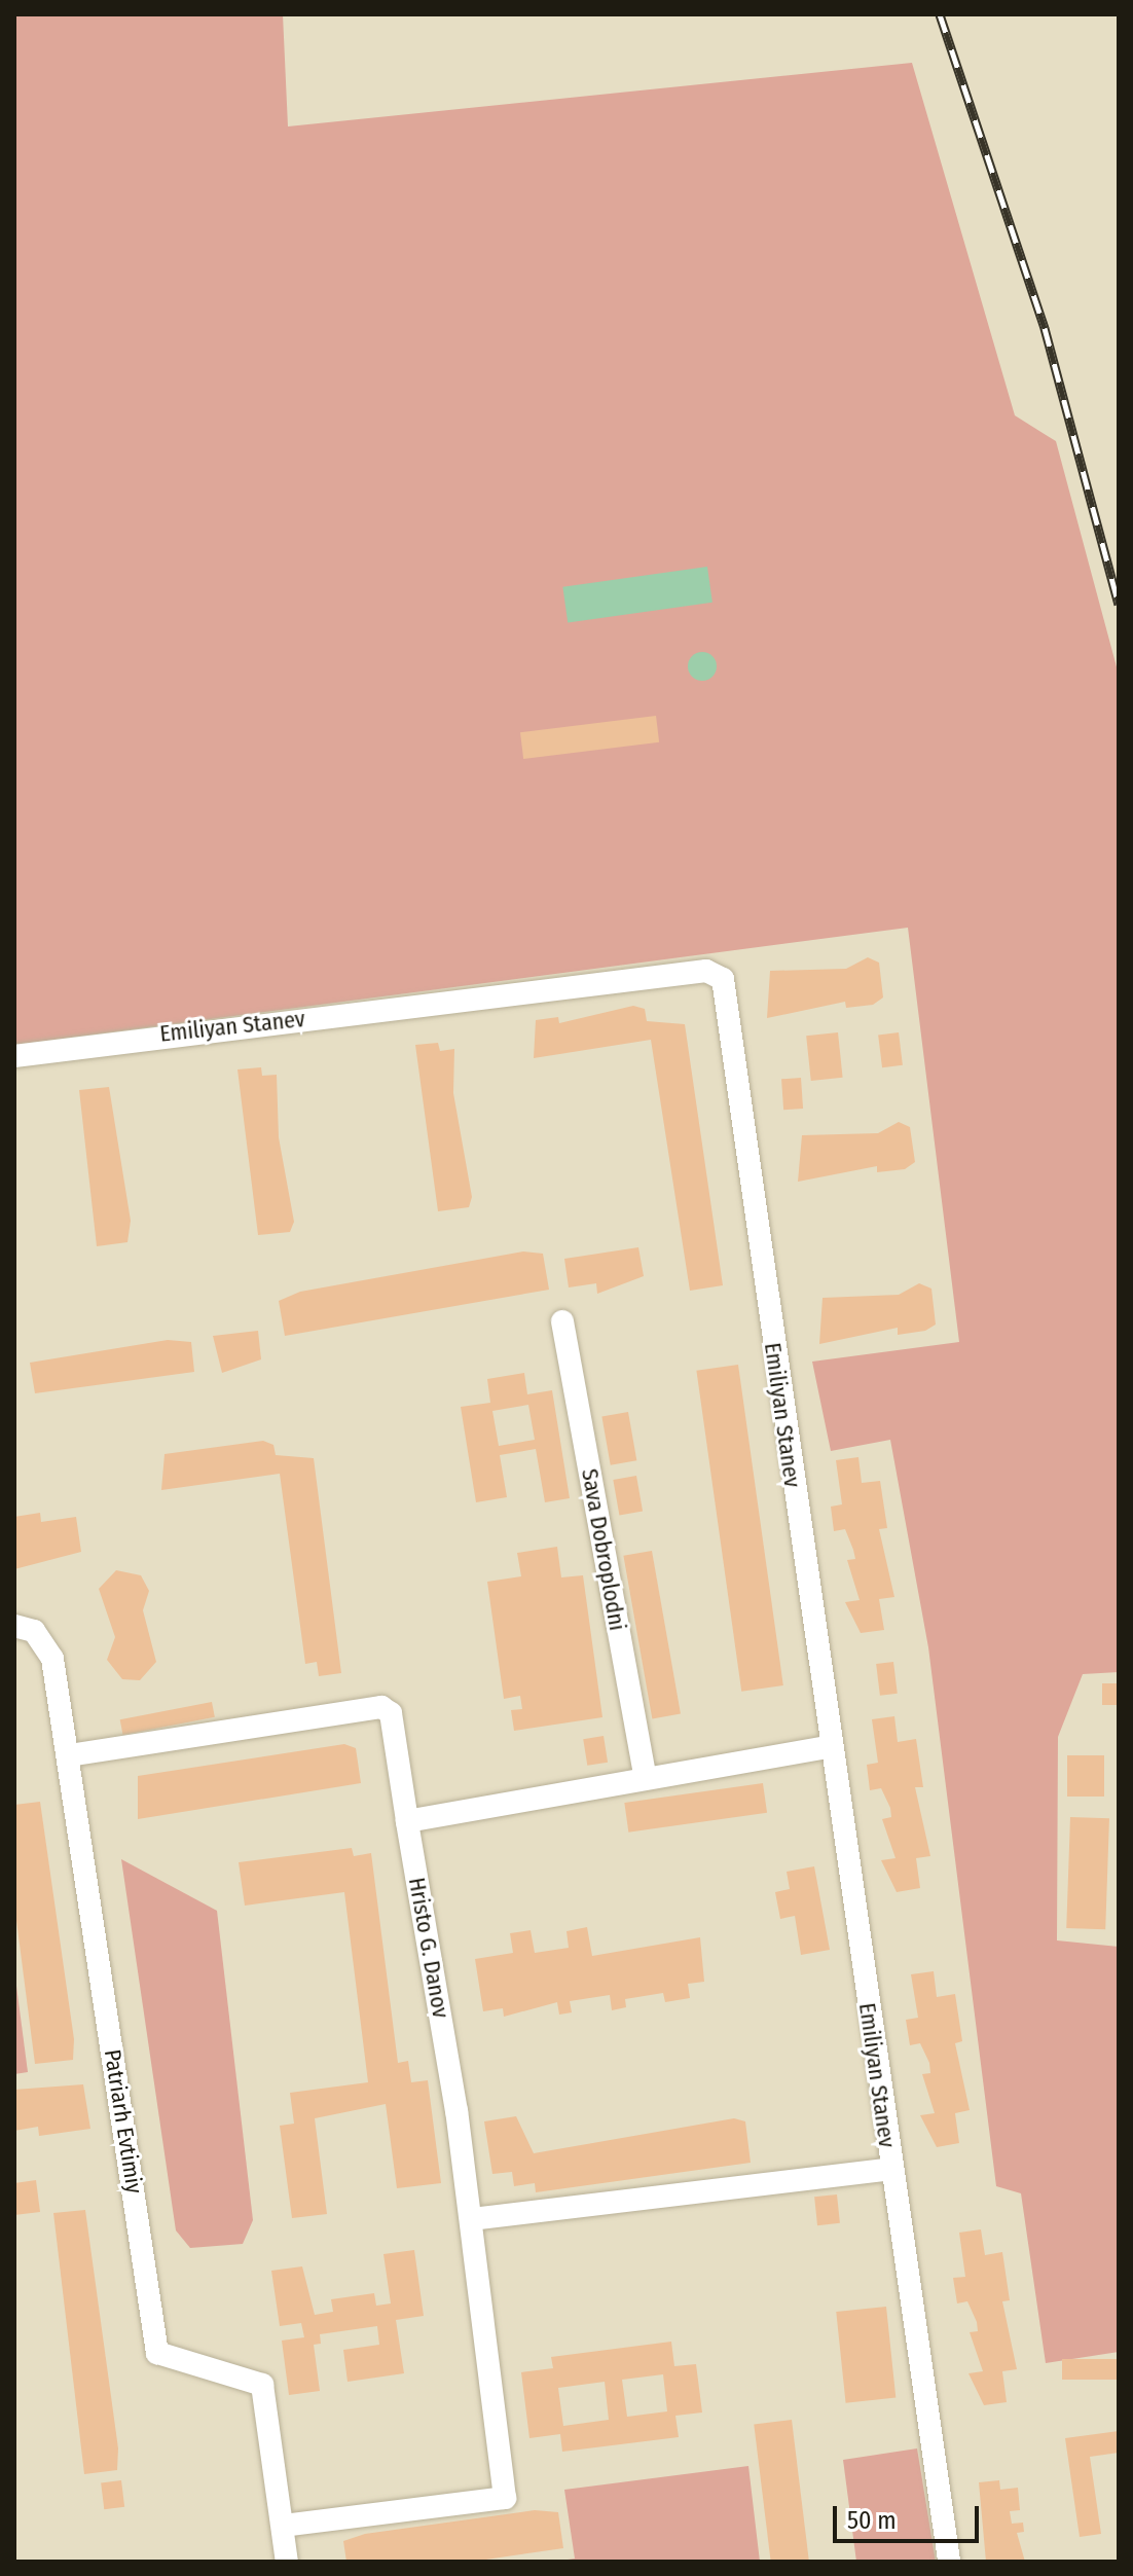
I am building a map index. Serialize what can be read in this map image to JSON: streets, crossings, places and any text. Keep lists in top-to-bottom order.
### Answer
{
  "streets": {
    "street": [
      "Emiliyan Stanev",
      "Sava Dobroplodni",
      "Hristo G. Danov",
      "Patriarh Evtimiy"
    ]
  },
  "crossings": [
    ["Hristo G. Danov", "Patriarh Evtimiy"]
  ],
  "scale_bar": "50 m"
}
